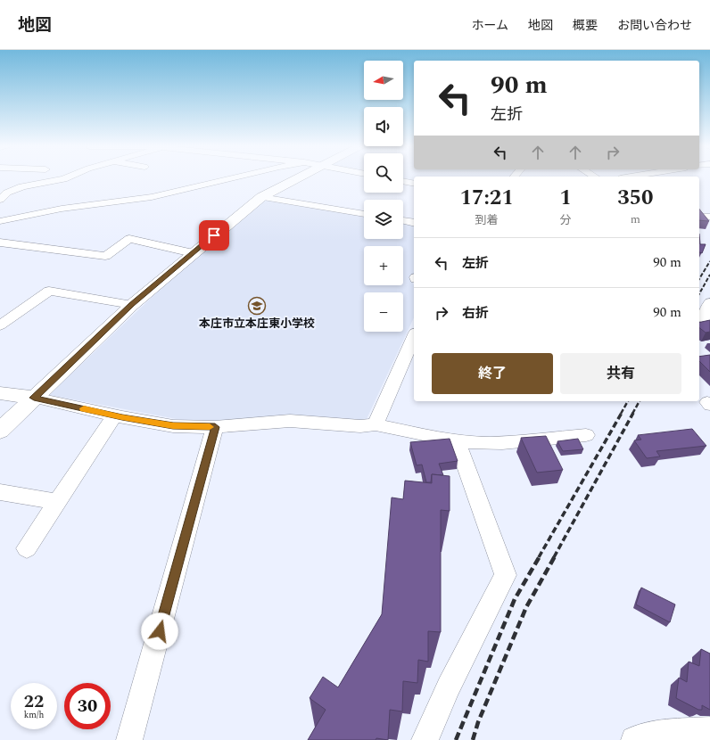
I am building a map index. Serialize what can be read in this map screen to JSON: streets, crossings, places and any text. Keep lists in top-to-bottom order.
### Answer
{
  "places": {
    "school or university": ["本庄市立本庄東小学校"]
  },
  "north": "left",
  "page": {
    "header": "地図",
    "nav": [
      "ホーム",
      "地図",
      "概要",
      "お問い合わせ"
    ],
    "map_buttons": ["+", "−"],
    "turn": ["90 m", "左折"],
    "eta": [
      "17:21",
      "到着",
      "1",
      "分",
      "350",
      "m"
    ],
    "list": [
      {
        "name": "左折",
        "value": "90 m"
      },
      {
        "name": "右折",
        "value": "90 m"
      }
    ],
    "buttons": ["終了", "共有"],
    "speed": "22 km/h",
    "limit": "30"
  }
}
